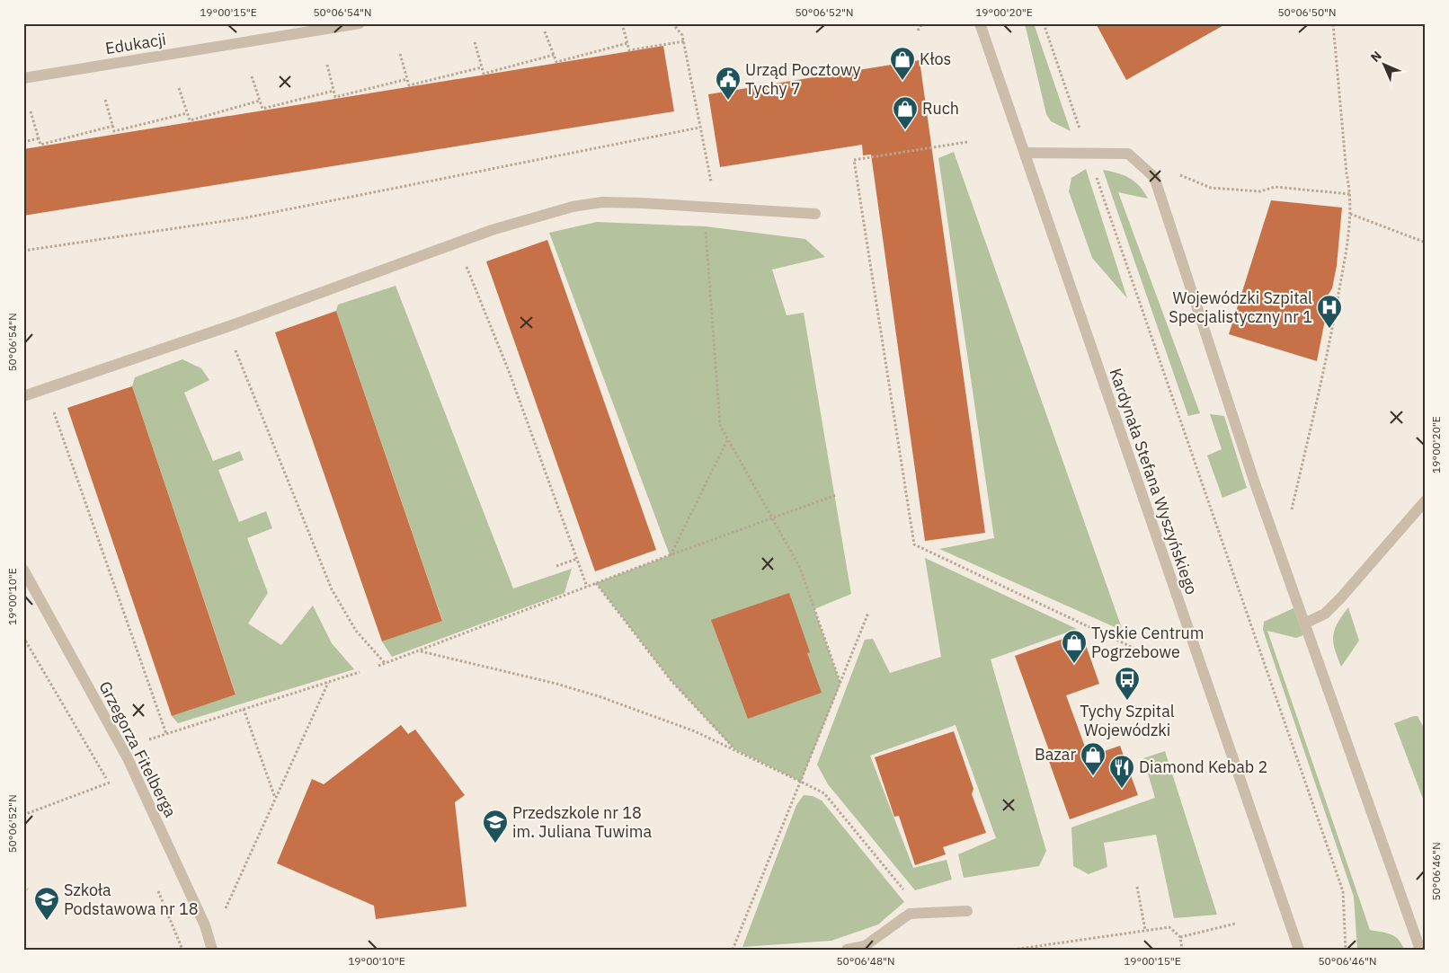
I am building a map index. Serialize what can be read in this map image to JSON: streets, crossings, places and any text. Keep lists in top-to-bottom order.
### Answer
{
  "streets": {
    "street": ["Edukacji", "Kardynała Stefana Wyszyńskiego", "Grzegorza Fitelberga"]
  },
  "places": {
    "shop": [
      "Kłos",
      "Ruch",
      "Tyskie Centrum Pogrzebowe",
      "Bazar"
    ],
    "public building": ["Urząd Pocztowy Tychy 7"],
    "hospital": ["Wojewódzki Szpital Specjalistyczny nr 1"],
    "bus stop": ["Tychy Szpital Wojewódzki"],
    "restaurant": ["Diamond Kebab 2"],
    "school or university": ["Przedszkole nr 18 im. Juliana Tuwima", "Szkoła Podstawowa nr 18"]
  },
  "north": "top left",
  "coordinates": [
    "19°00'15\"E",
    "50°06'54\"N",
    "50°06'52\"N",
    "19°00'20\"E",
    "50°06'50\"N",
    "19°00'10\"E",
    "50°06'46\"N",
    "50°06'48\"N"
  ]
}
